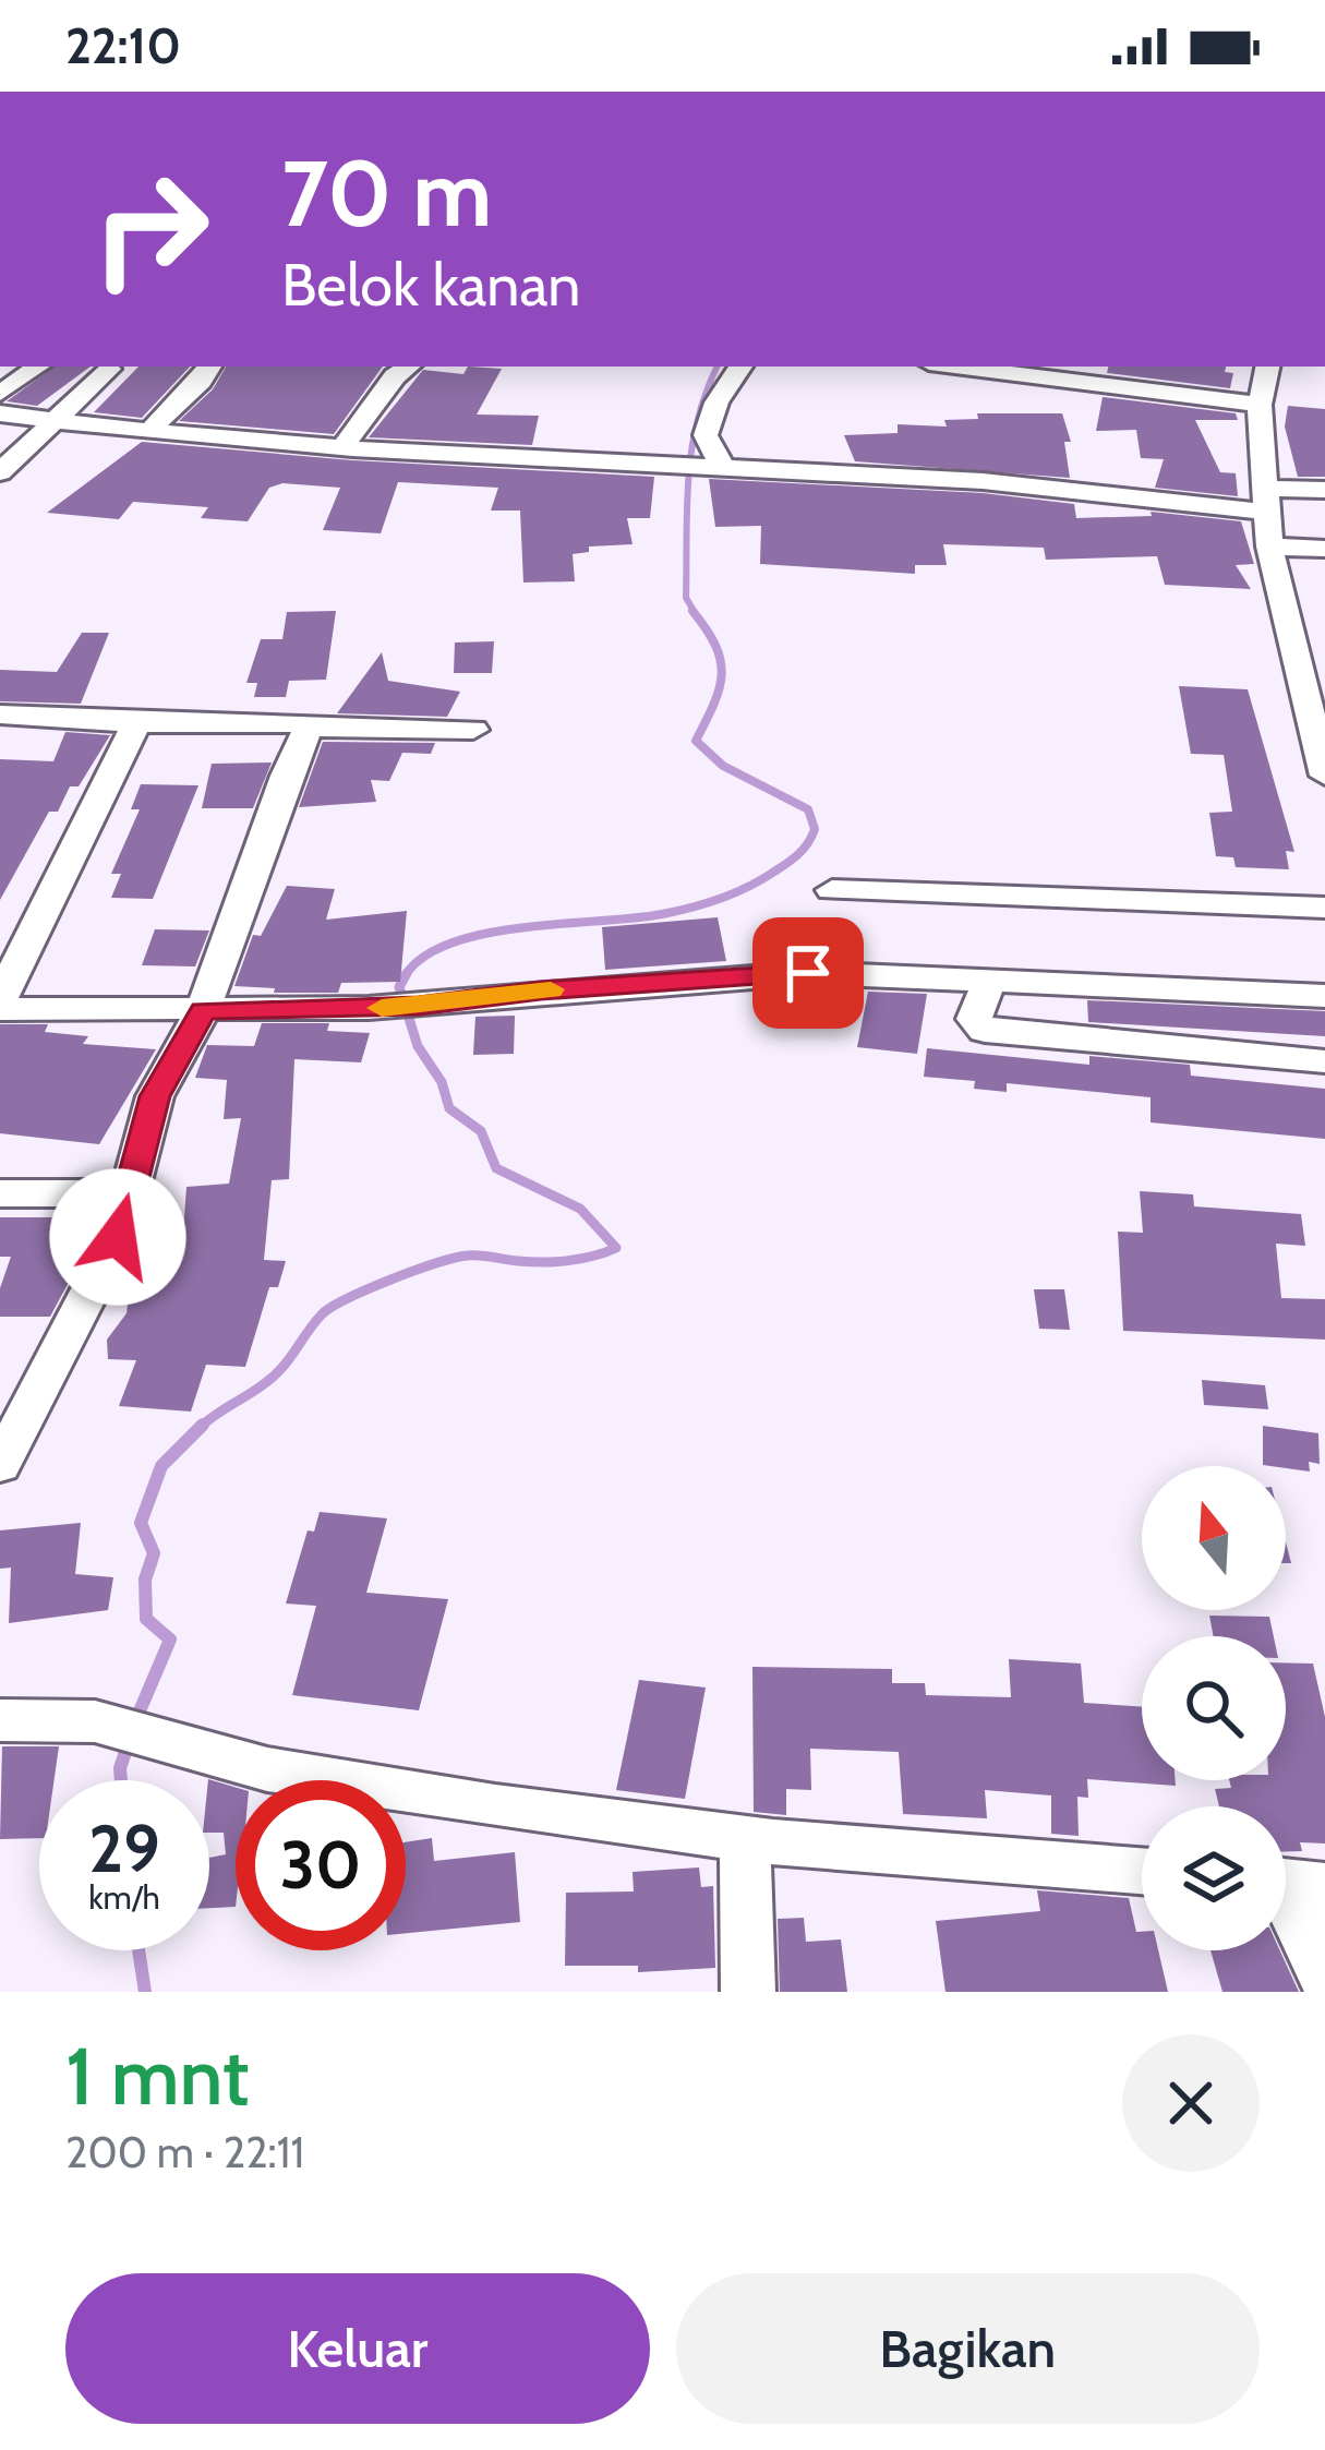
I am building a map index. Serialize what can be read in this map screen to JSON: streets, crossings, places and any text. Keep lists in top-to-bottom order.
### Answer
{
  "north": "top",
  "page": {
    "status": "22:10",
    "turn": ["70 m", "Belok kanan"],
    "speed": "29 km/h",
    "limit": "30",
    "heading": ["1 mnt", "200 m · 22:11"],
    "buttons": ["Keluar", "Bagikan"]
  }
}
